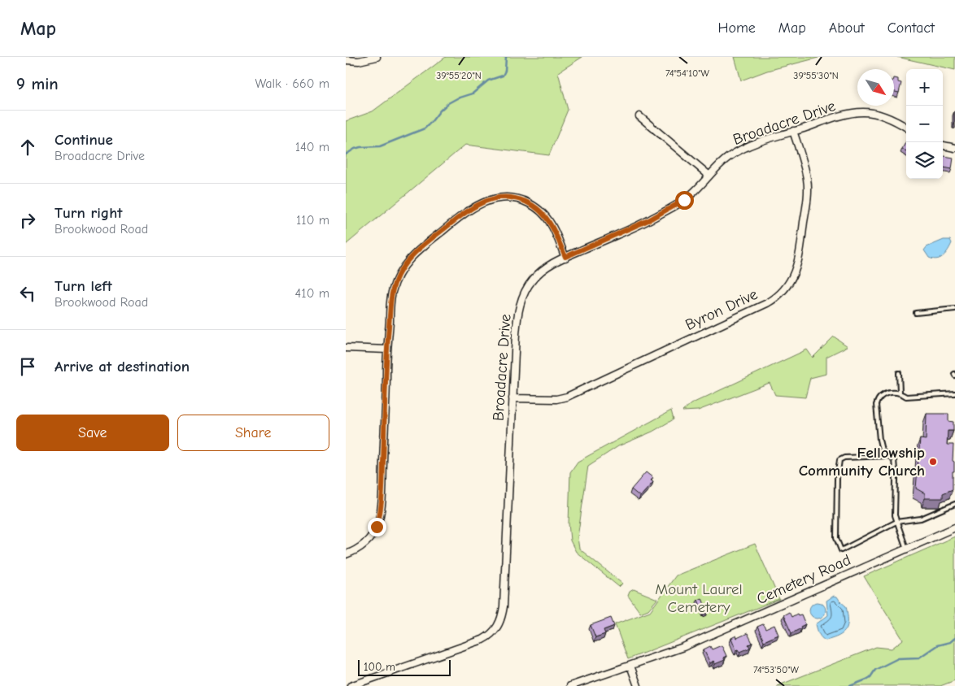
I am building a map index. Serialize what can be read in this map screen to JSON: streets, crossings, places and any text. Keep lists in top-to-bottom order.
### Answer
{
  "streets": {
    "street": ["Broadacre Drive", "Byron Drive", "Cemetery Road"]
  },
  "crossings": [
    ["Broadacre Drive", "Byron Drive"]
  ],
  "parks": ["Mount Laurel Cemetery"],
  "places": ["Fellowship Community Church"],
  "scale_bar": "100 m",
  "north": "bottom right",
  "page": {
    "header": "Map",
    "nav": [
      "Home",
      "Map",
      "About",
      "Contact"
    ],
    "heading": ["9 min", "Walk · 660 m"],
    "map_buttons": ["+", "−"],
    "list": [
      ["Continue", "Broadacre Drive", "140 m"],
      ["Turn right", "Brookwood Road", "110 m"],
      ["Turn left", "Brookwood Road", "410 m"],
      "Arrive at destination"
    ],
    "buttons": ["Save", "Share"],
    "scale": "100 m"
  },
  "coordinates": [
    "74°54'10\"W",
    "39°55'20\"N",
    "39°55'30\"N",
    "74°53'50\"W"
  ]
}
